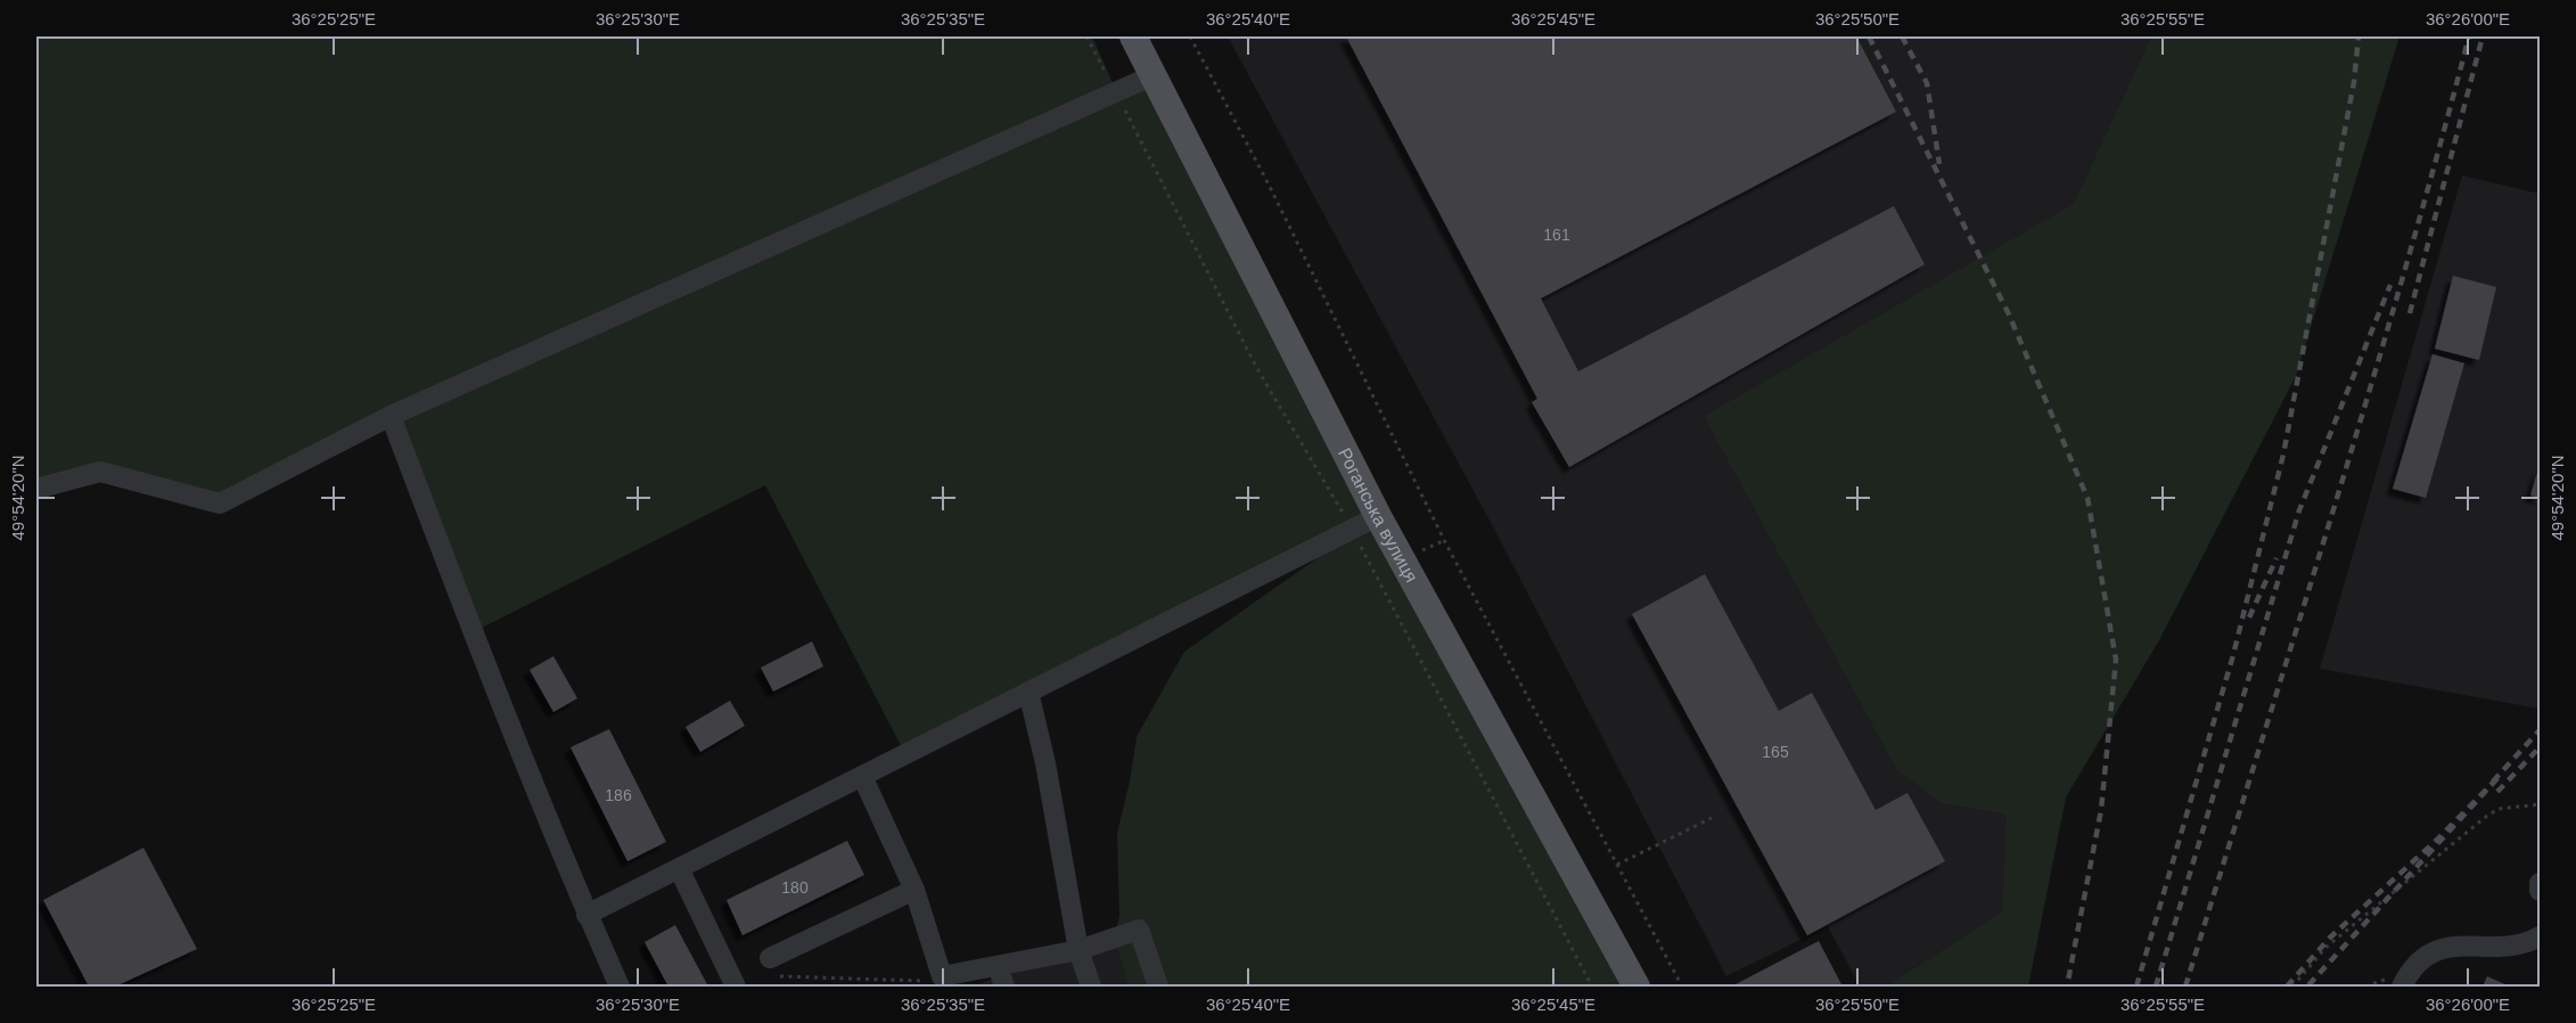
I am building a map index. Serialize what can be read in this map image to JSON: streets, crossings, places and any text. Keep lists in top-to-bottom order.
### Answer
{
  "streets": {
    "main road": ["Роганська вулиця"]
  },
  "house_numbers": [
    "161",
    "165",
    "186",
    "180"
  ],
  "coordinates": [
    "36°25'25\"E",
    "36°25'30\"E",
    "36°25'35\"E",
    "36°25'40\"E",
    "36°25'45\"E",
    "36°25'50\"E",
    "36°25'55\"E",
    "36°26'00\"E",
    "49°54'20\"N"
  ]
}
